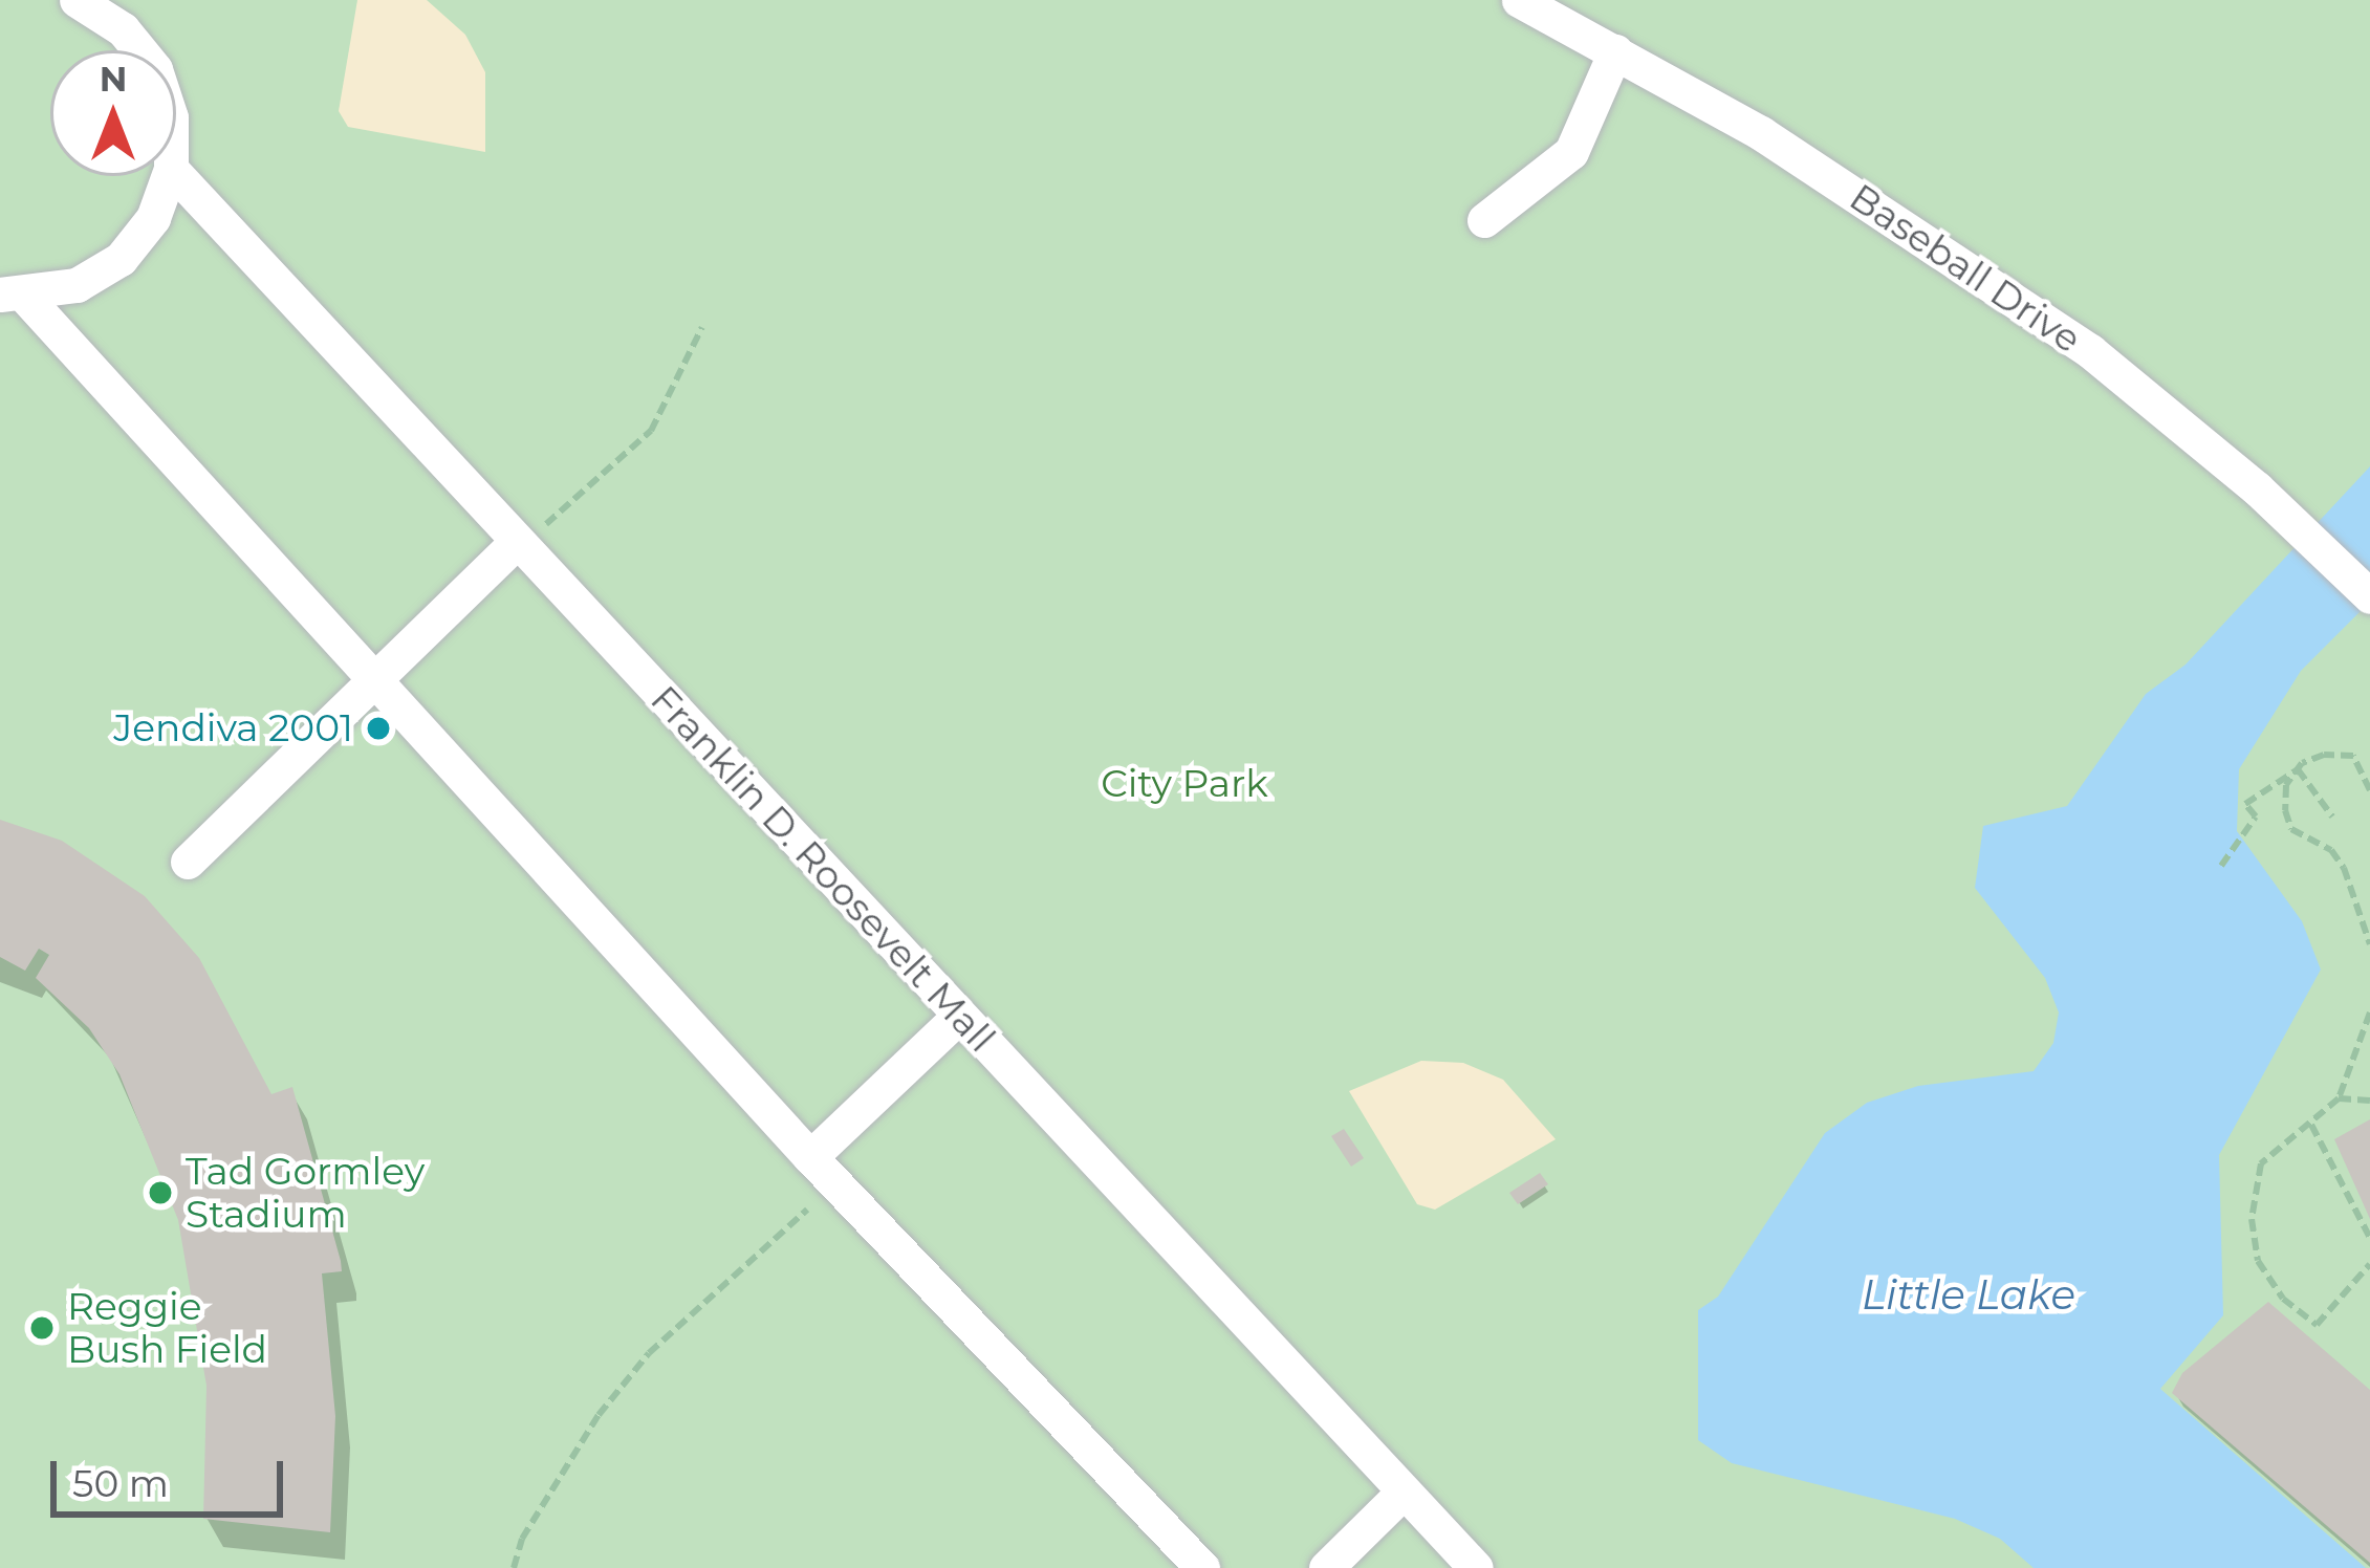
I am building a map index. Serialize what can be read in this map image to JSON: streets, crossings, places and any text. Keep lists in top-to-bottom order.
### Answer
{
  "streets": {
    "street": ["Baseball Drive", "Franklin D. Roosevelt Mall"]
  },
  "water": ["Little Lake"],
  "parks": ["City Park"],
  "places": ["Jendiva 2001", "Tad Gormley Stadium", "Reggie Bush Field"],
  "scale_bar": "50 m",
  "north": "top"
}
